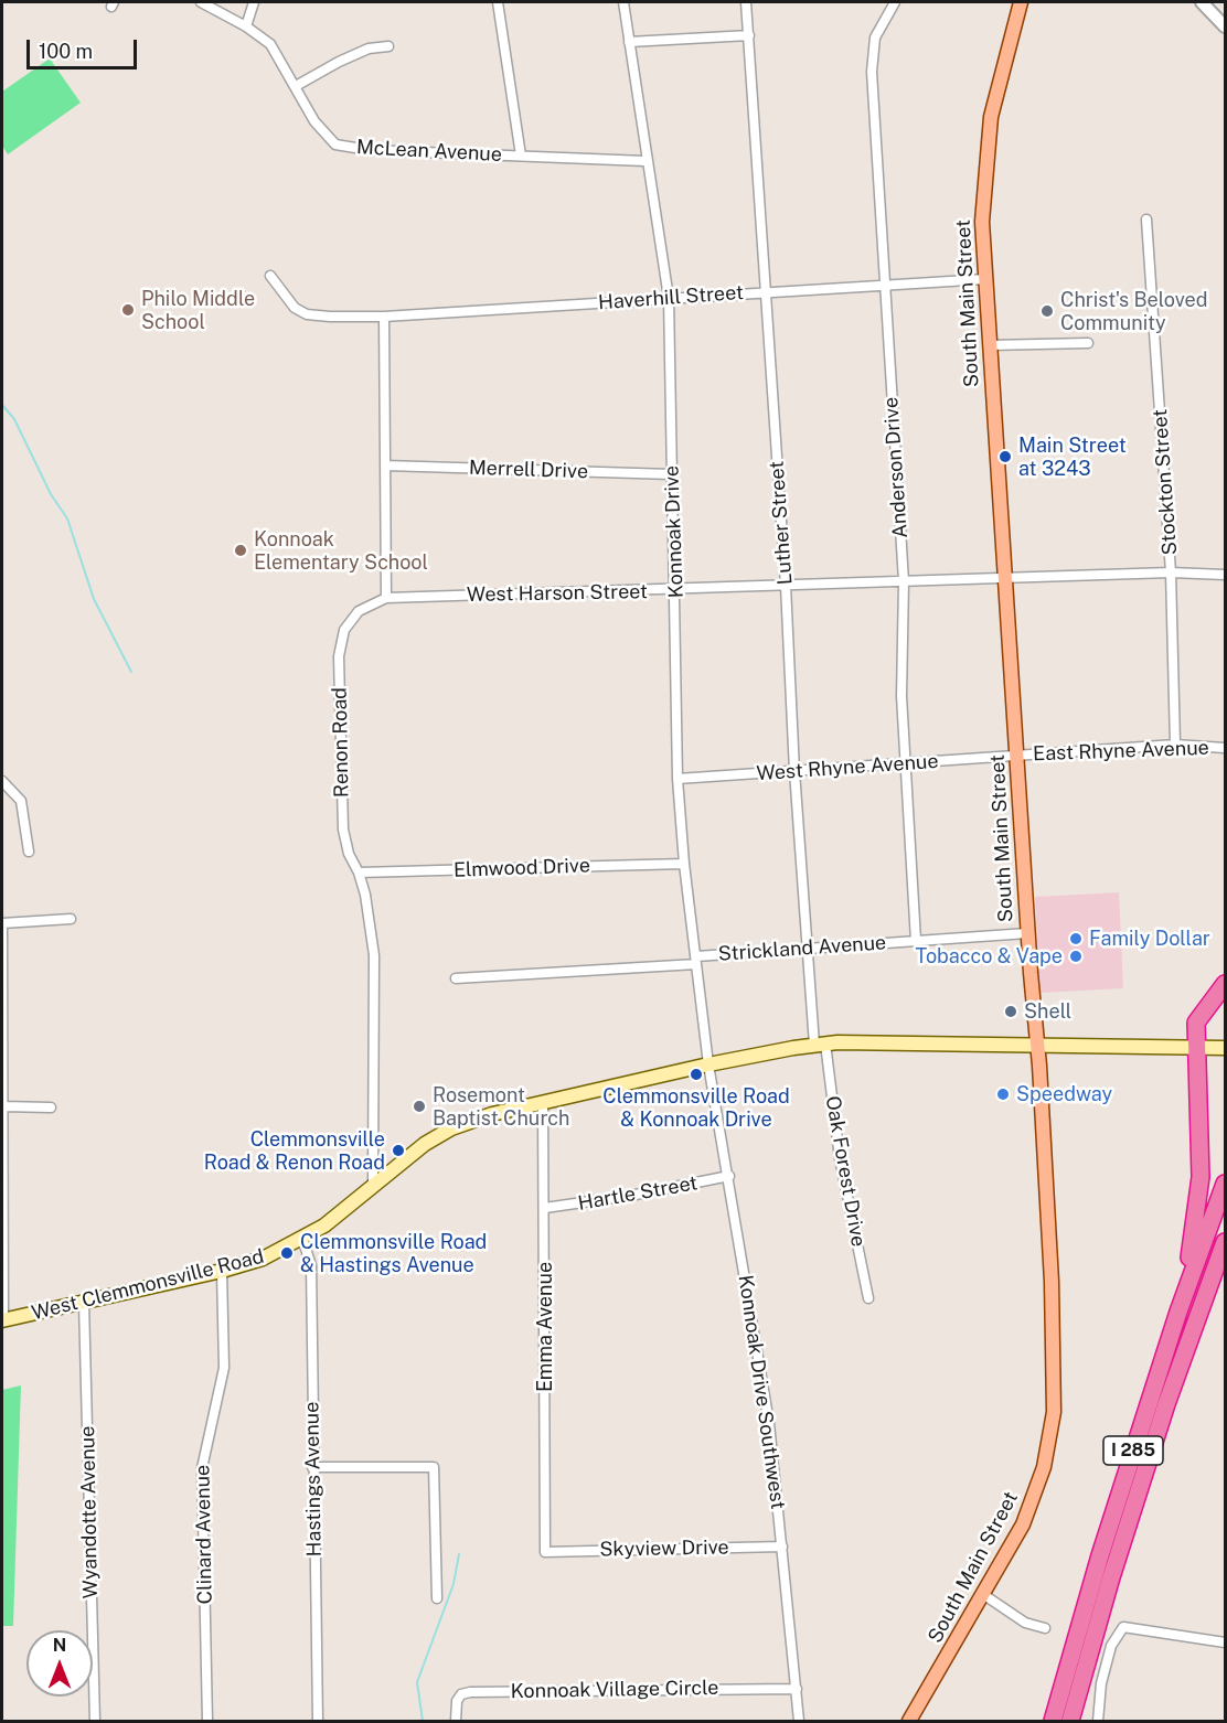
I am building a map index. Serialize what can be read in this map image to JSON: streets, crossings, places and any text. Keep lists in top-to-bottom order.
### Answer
{
  "streets": {
    "highway": ["I 285"],
    "main road": ["South Main Street", "West Clemmonsville Road"],
    "street": [
      "McLean Avenue",
      "Haverhill Street",
      "Anderson Drive",
      "Merrell Drive",
      "Stockton Street",
      "Luther Street",
      "Konnoak Drive",
      "West Harson Street",
      "Renon Road",
      "East Rhyne Avenue",
      "West Rhyne Avenue",
      "Elmwood Drive",
      "Strickland Avenue",
      "Oak Forest Drive",
      "Hartle Street",
      "Emma Avenue",
      "Konnoak Drive Southwest",
      "Hastings Avenue",
      "Wyandotte Avenue",
      "Clinard Avenue",
      "Skyview Drive",
      "Konnoak Village Circle"
    ]
  },
  "crossings": [
    ["McLean Avenue", "Konnoak Drive"],
    ["Haverhill Street", "South Main Street"],
    ["Haverhill Street", "Anderson Drive"],
    ["Haverhill Street", "Luther Street"],
    ["Haverhill Street", "Konnoak Drive"],
    ["South Main Street", "West Harson Street"],
    ["South Main Street", "East Rhyne Avenue"],
    ["South Main Street", "West Rhyne Avenue"],
    ["South Main Street", "Strickland Avenue"],
    ["South Main Street", "West Clemmonsville Road"],
    ["Anderson Drive", "West Harson Street"],
    ["Anderson Drive", "West Rhyne Avenue"],
    ["Anderson Drive", "Strickland Avenue"],
    ["Merrell Drive", "Konnoak Drive"],
    ["Stockton Street", "West Harson Street"],
    ["Stockton Street", "East Rhyne Avenue"],
    ["Luther Street", "West Harson Street"],
    ["Luther Street", "West Rhyne Avenue"],
    ["Luther Street", "Strickland Avenue"],
    ["Luther Street", "Oak Forest Drive"],
    ["Luther Street", "West Clemmonsville Road"],
    ["Konnoak Drive", "West Harson Street"],
    ["Konnoak Drive", "West Rhyne Avenue"],
    ["Konnoak Drive", "Elmwood Drive"],
    ["Konnoak Drive", "Strickland Avenue"],
    ["Konnoak Drive", "West Clemmonsville Road"],
    ["Konnoak Drive", "Konnoak Drive Southwest"],
    ["West Harson Street", "Renon Road"],
    ["Renon Road", "Elmwood Drive"],
    ["Renon Road", "West Clemmonsville Road"],
    ["East Rhyne Avenue", "West Rhyne Avenue"],
    ["Oak Forest Drive", "West Clemmonsville Road"],
    ["Hartle Street", "Emma Avenue"],
    ["Hartle Street", "Konnoak Drive Southwest"],
    ["West Clemmonsville Road", "Emma Avenue"],
    ["West Clemmonsville Road", "Konnoak Drive Southwest"],
    ["West Clemmonsville Road", "Hastings Avenue"],
    ["West Clemmonsville Road", "Wyandotte Avenue"],
    ["West Clemmonsville Road", "Clinard Avenue"],
    ["Emma Avenue", "Skyview Drive"],
    ["Konnoak Drive Southwest", "Skyview Drive"],
    ["Konnoak Drive Southwest", "Konnoak Village Circle"]
  ],
  "places": [
    "Philo Middle School",
    "Christ's Beloved Community",
    "Main Street at 3243",
    "Konnoak Elementary School",
    "Family Dollar",
    "Tobacco & Vape",
    "Shell",
    "Clemmonsville Road & Konnoak Drive",
    "Speedway",
    "Rosemont Baptist Church",
    "Clemmonsville Road & Renon Road",
    "Clemmonsville Road & Hastings Avenue"
  ],
  "scale_bar": "100 m",
  "north": "top"
}
